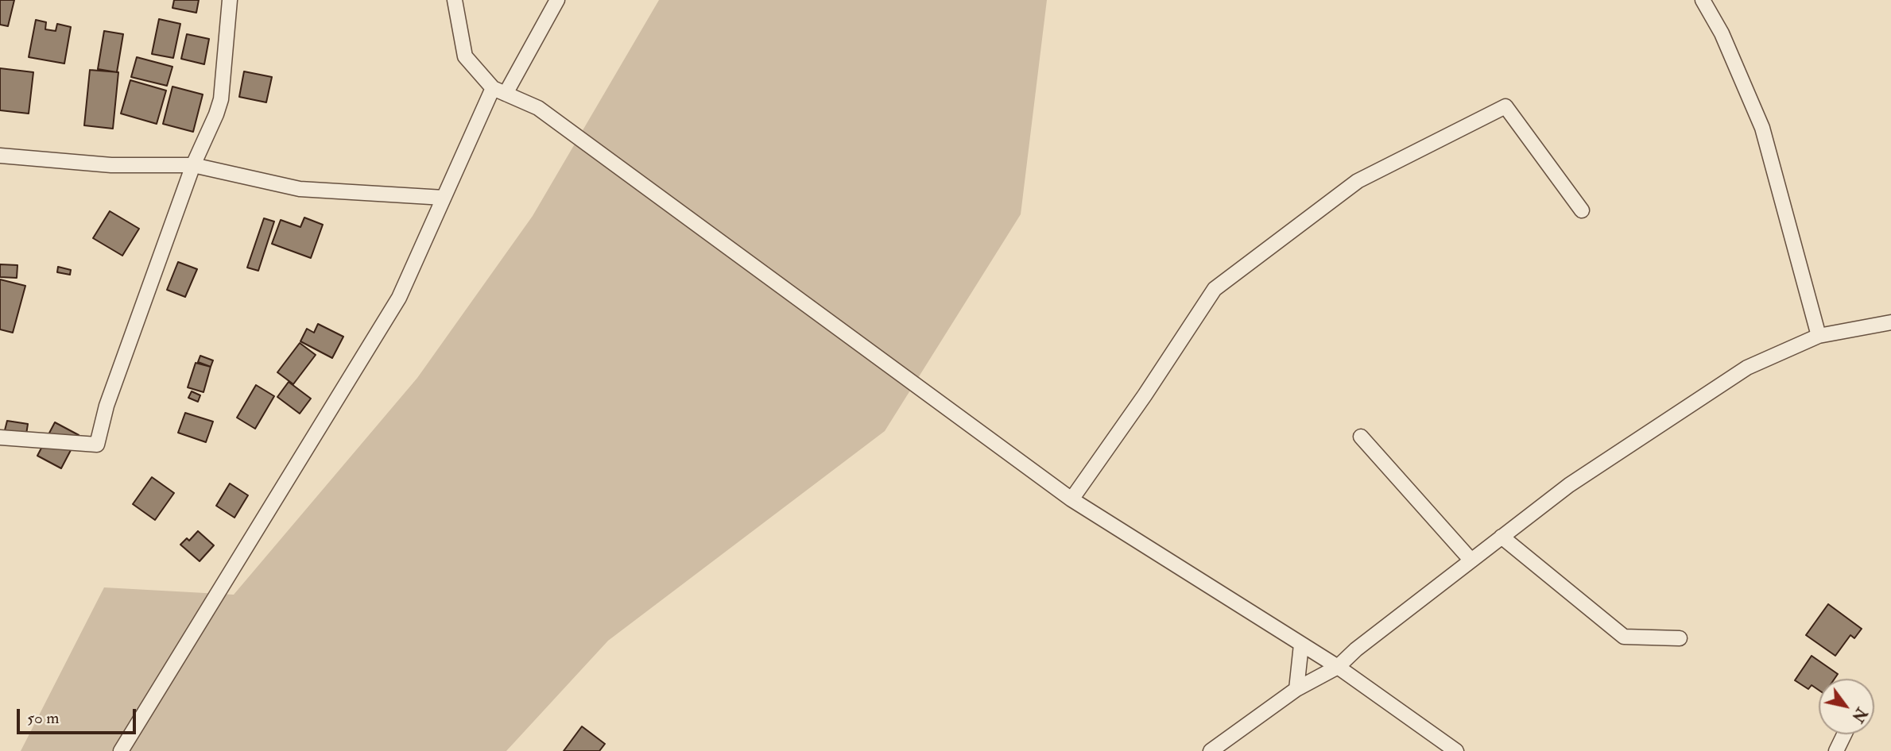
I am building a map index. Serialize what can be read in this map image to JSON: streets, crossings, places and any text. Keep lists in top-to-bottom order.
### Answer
{
  "scale_bar": "50 m",
  "north": "bottom right"
}
